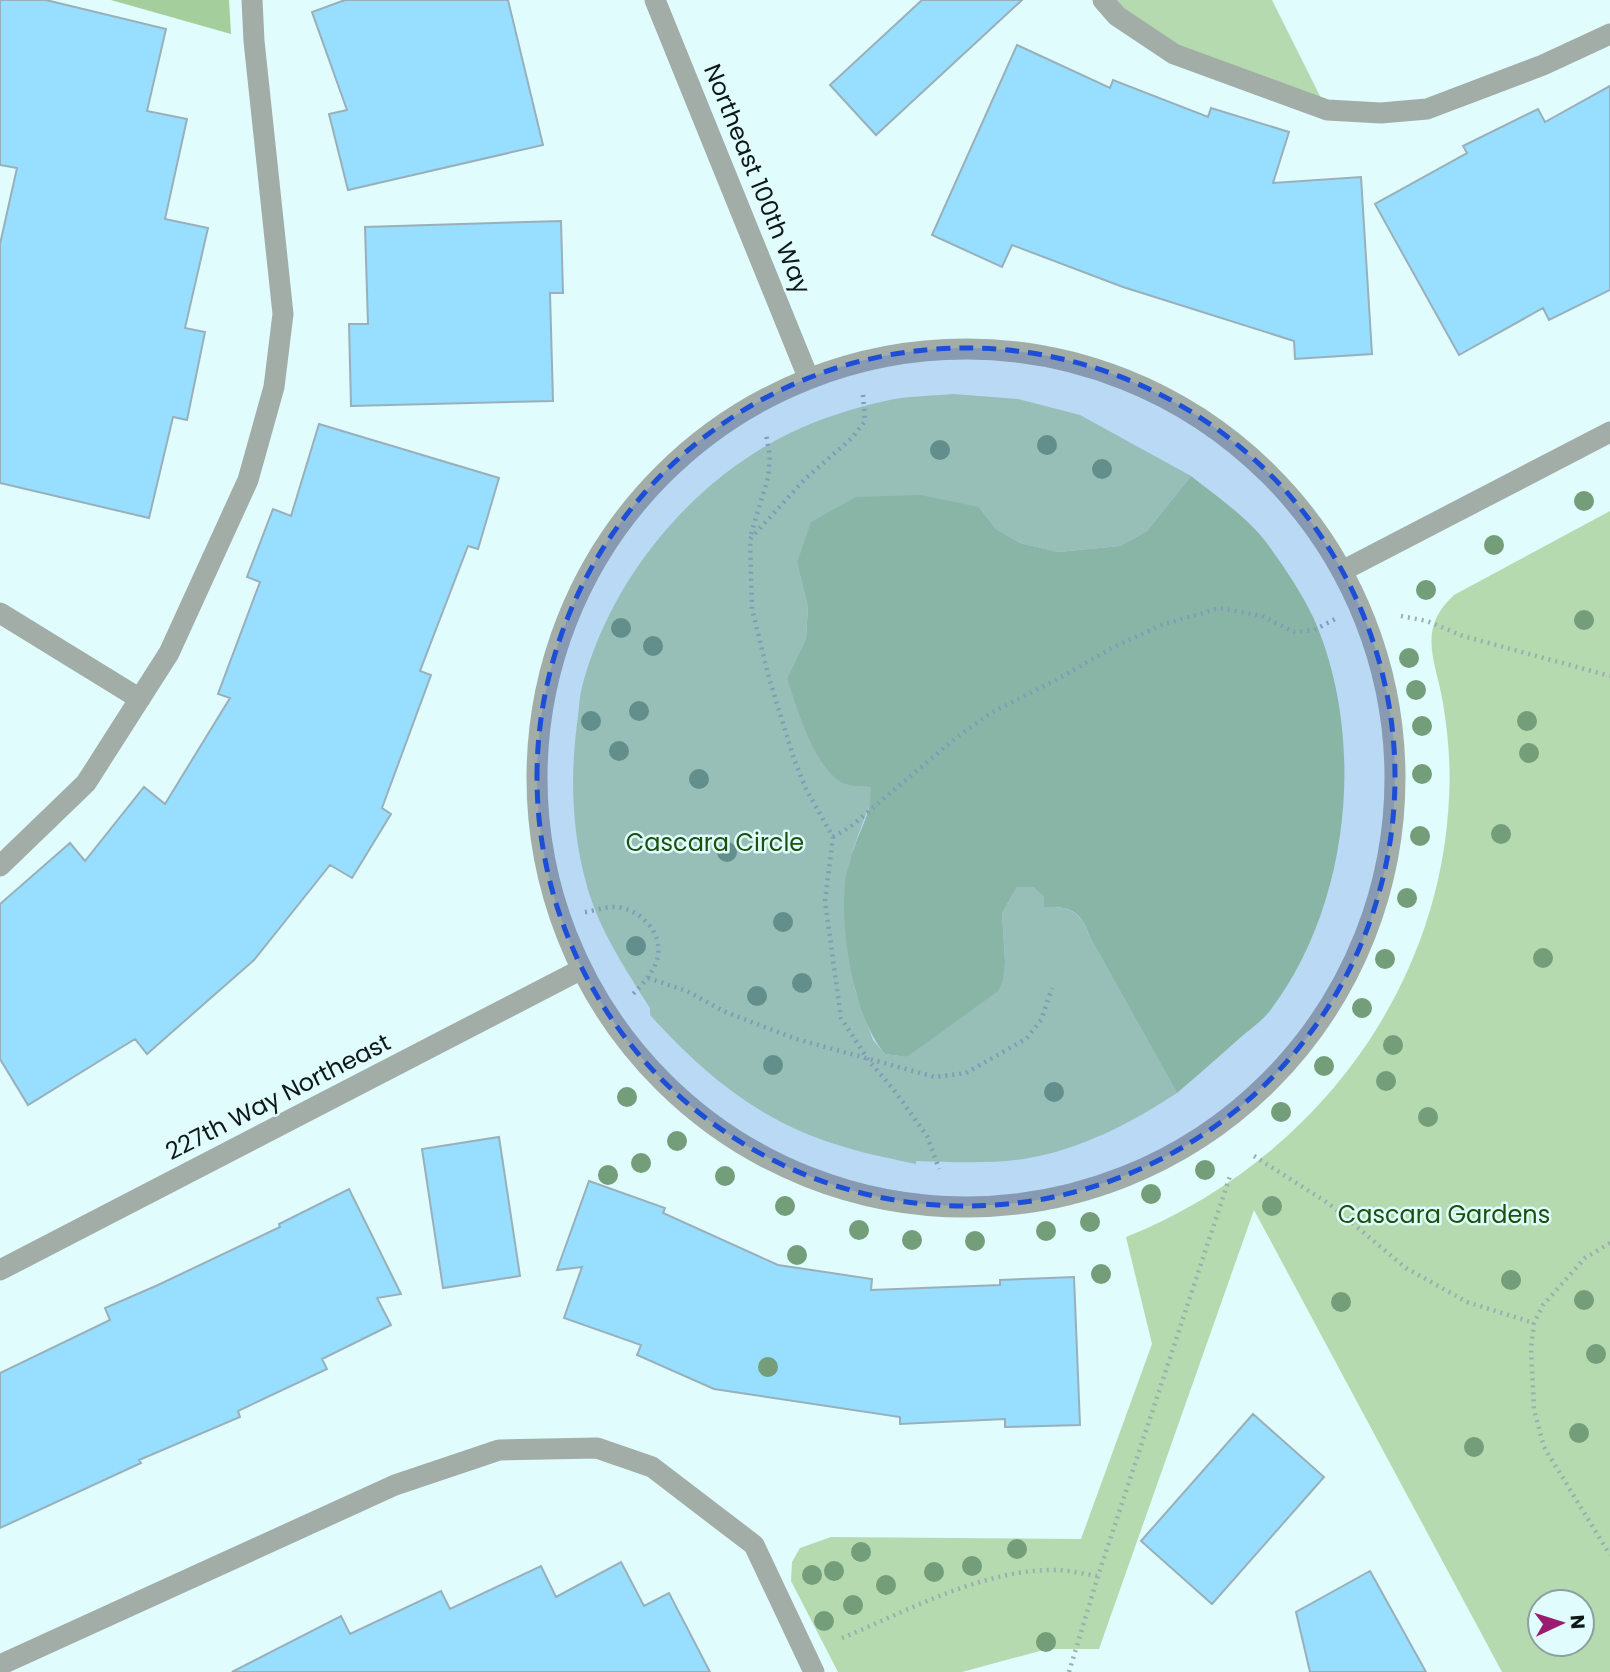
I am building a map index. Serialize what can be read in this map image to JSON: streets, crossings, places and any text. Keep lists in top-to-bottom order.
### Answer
{
  "streets": {
    "street": ["Northeast 100th Way", "227th Way Northeast"]
  },
  "parks": ["Cascara Circle", "Cascara Gardens"],
  "north": "right"
}
